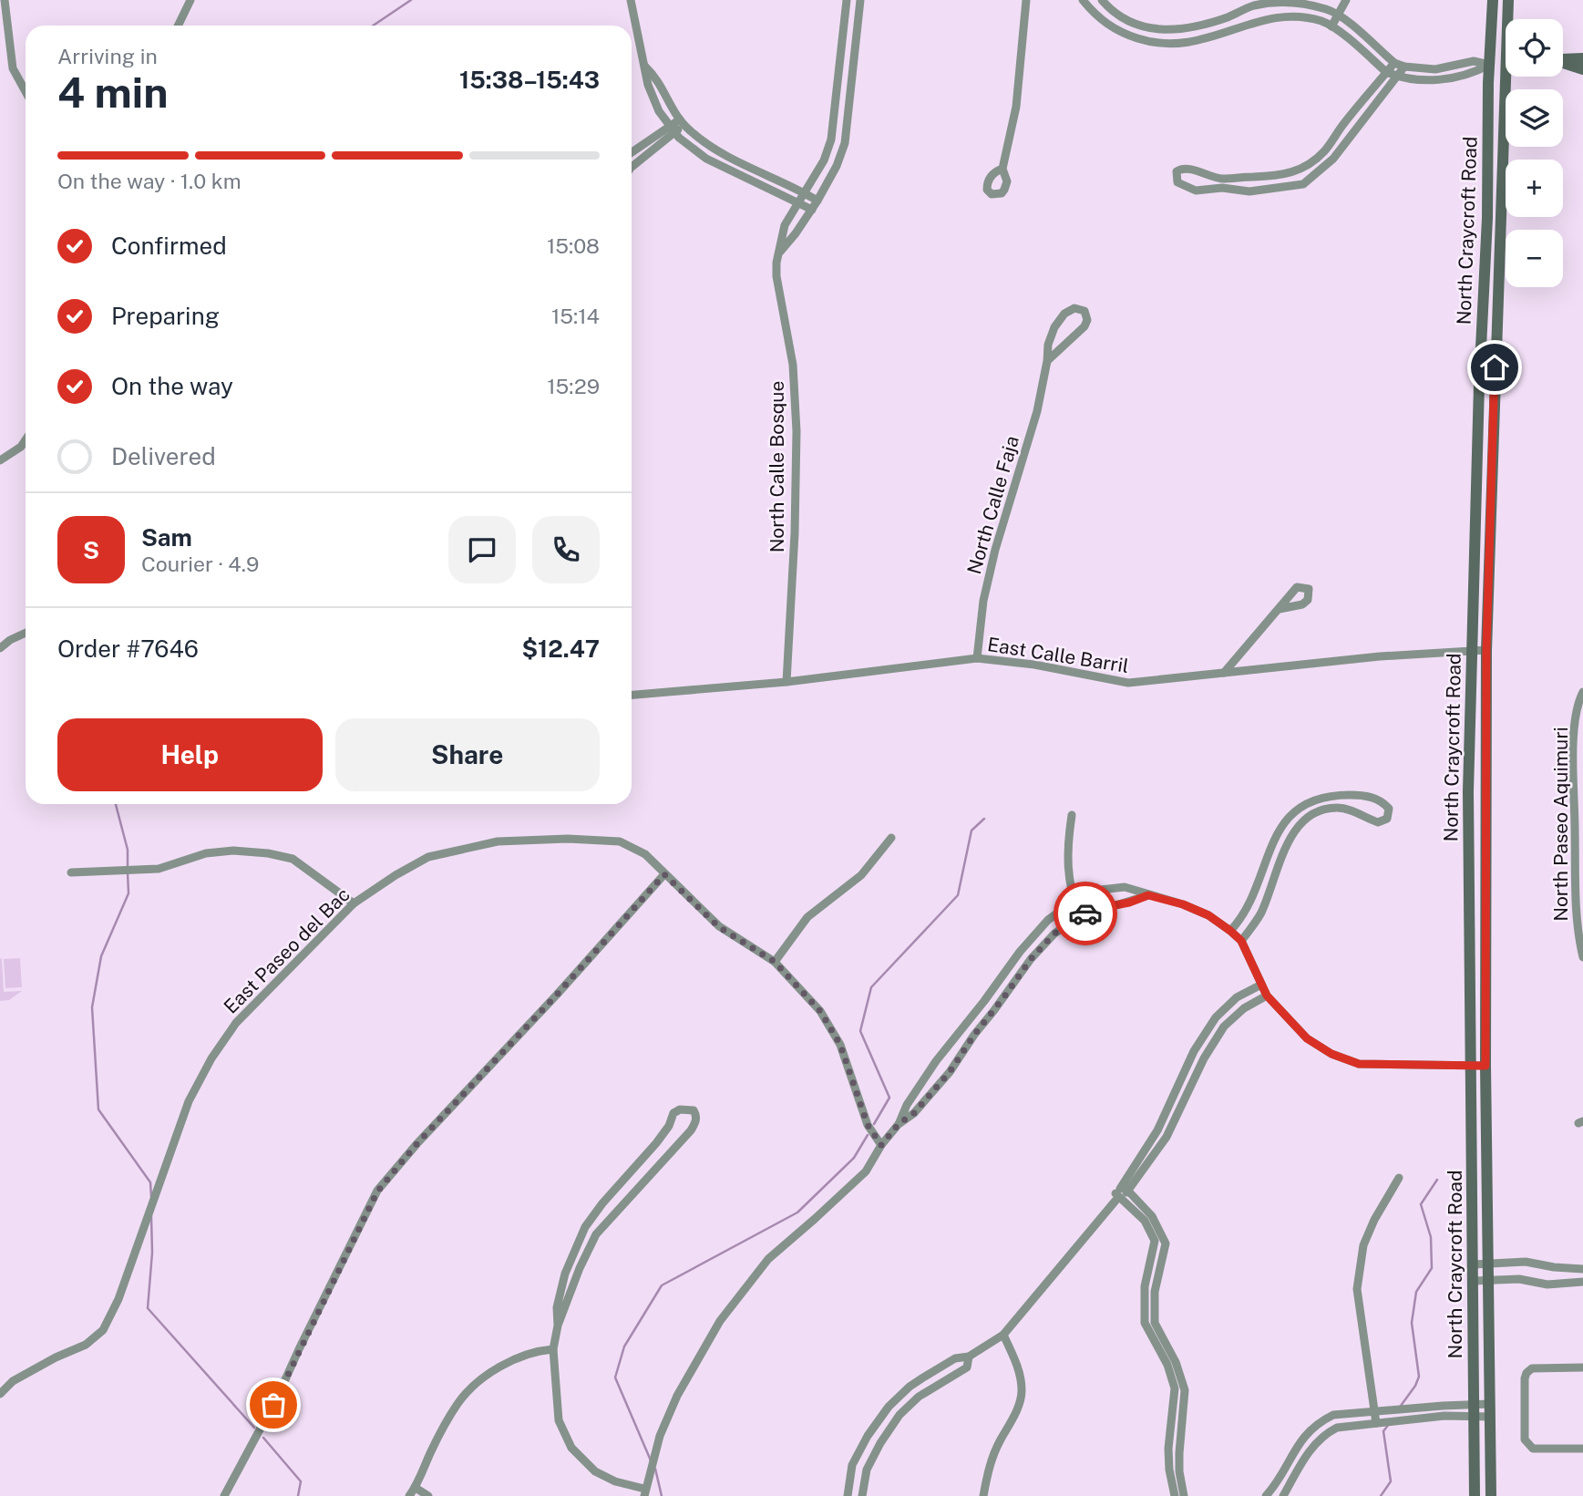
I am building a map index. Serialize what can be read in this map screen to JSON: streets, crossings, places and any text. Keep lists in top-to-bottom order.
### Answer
{
  "streets": {
    "main road": ["North Craycroft Road"],
    "street": [
      "North Calle Bosque",
      "North Calle Faja",
      "East Calle Barril",
      "North Paseo Aquimuri",
      "East Paseo del Bac"
    ]
  },
  "crossings": [
    ["North Craycroft Road", "East Calle Barril"],
    ["North Calle Bosque", "East Calle Barril"],
    ["North Calle Faja", "East Calle Barril"]
  ],
  "page": {
    "map_buttons": ["+", "−"],
    "heading": ["4 min", "Arriving in", "15:38–15:43"],
    "panel": [
      "Sam",
      "Courier · 4.9",
      "Order #7646",
      "$12.47"
    ],
    "bar": "On the way · 1.0 km",
    "list": [
      ["Confirmed", "15:08"],
      ["Preparing", "15:14"],
      ["On the way", "15:29"],
      "Delivered"
    ],
    "round": "S",
    "buttons": ["Help", "Share"]
  }
}
